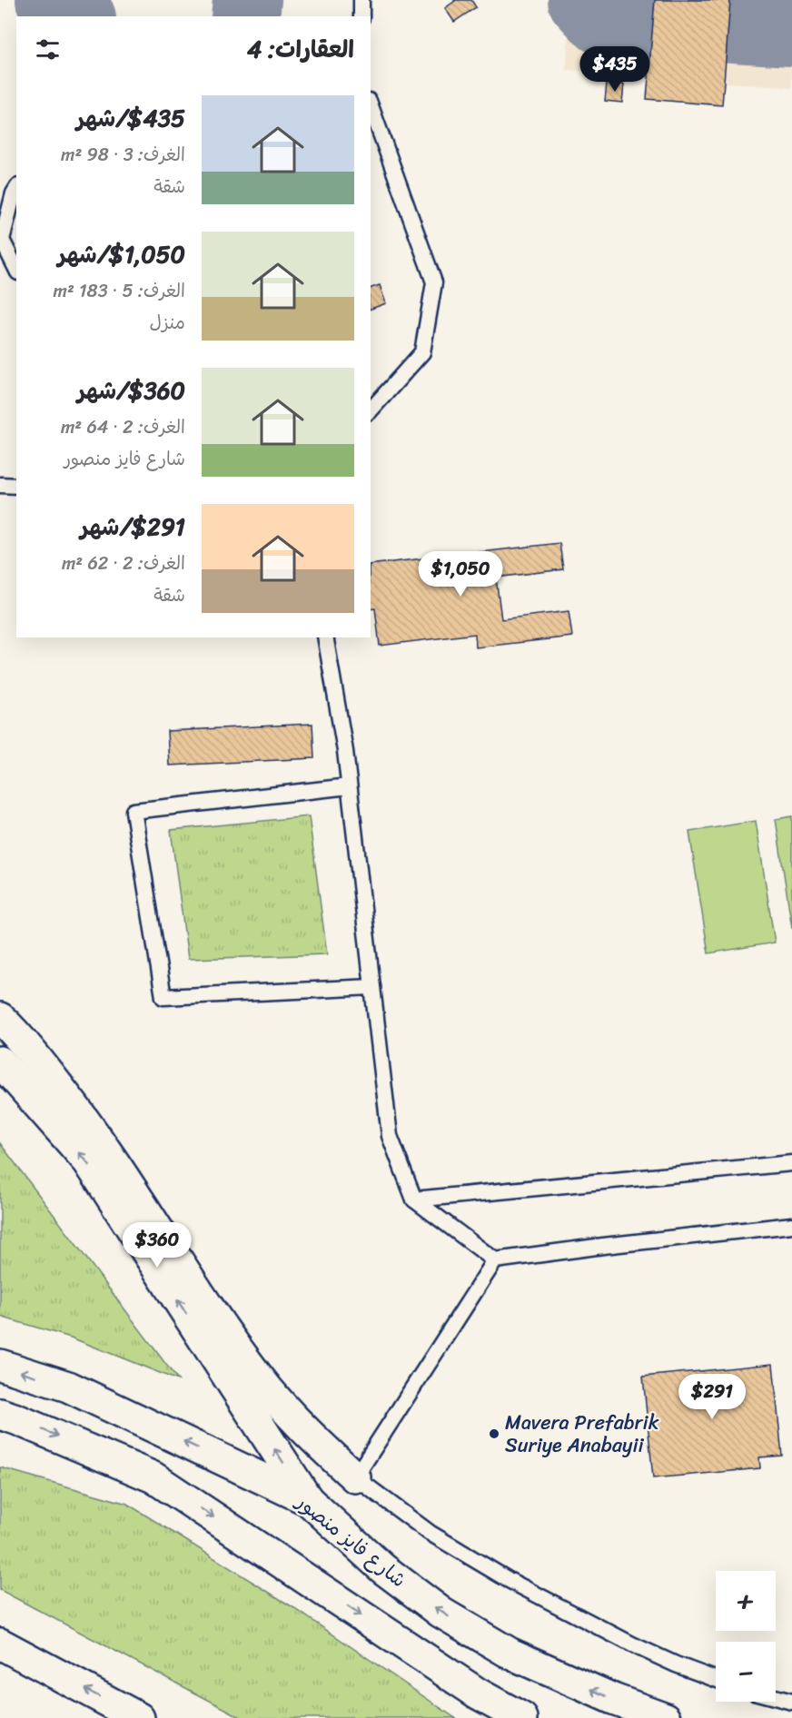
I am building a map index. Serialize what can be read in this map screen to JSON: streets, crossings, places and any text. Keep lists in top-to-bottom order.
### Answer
{
  "streets": {
    "main road": ["شارع فايز منصور"]
  },
  "places": ["Mavera Prefabrik Suriye Anabayii"],
  "page": {
    "heading": "العقارات: 4",
    "price": [
      "$435",
      "$1,050",
      "$360",
      "$291"
    ],
    "list": [
      {
        "name": "$435/شهر",
        "note": "الغرف: 3 · 98 m² · شقة"
      },
      {
        "name": "$1,050/شهر",
        "note": "الغرف: 5 · 183 m² · منزل"
      },
      {
        "name": "$360/شهر",
        "note": "الغرف: 2 · 64 m² · شارع فايز منصور"
      },
      {
        "name": "$291/شهر",
        "note": "الغرف: 2 · 62 m² · شقة"
      }
    ],
    "map_buttons": ["+", "−"]
  }
}
